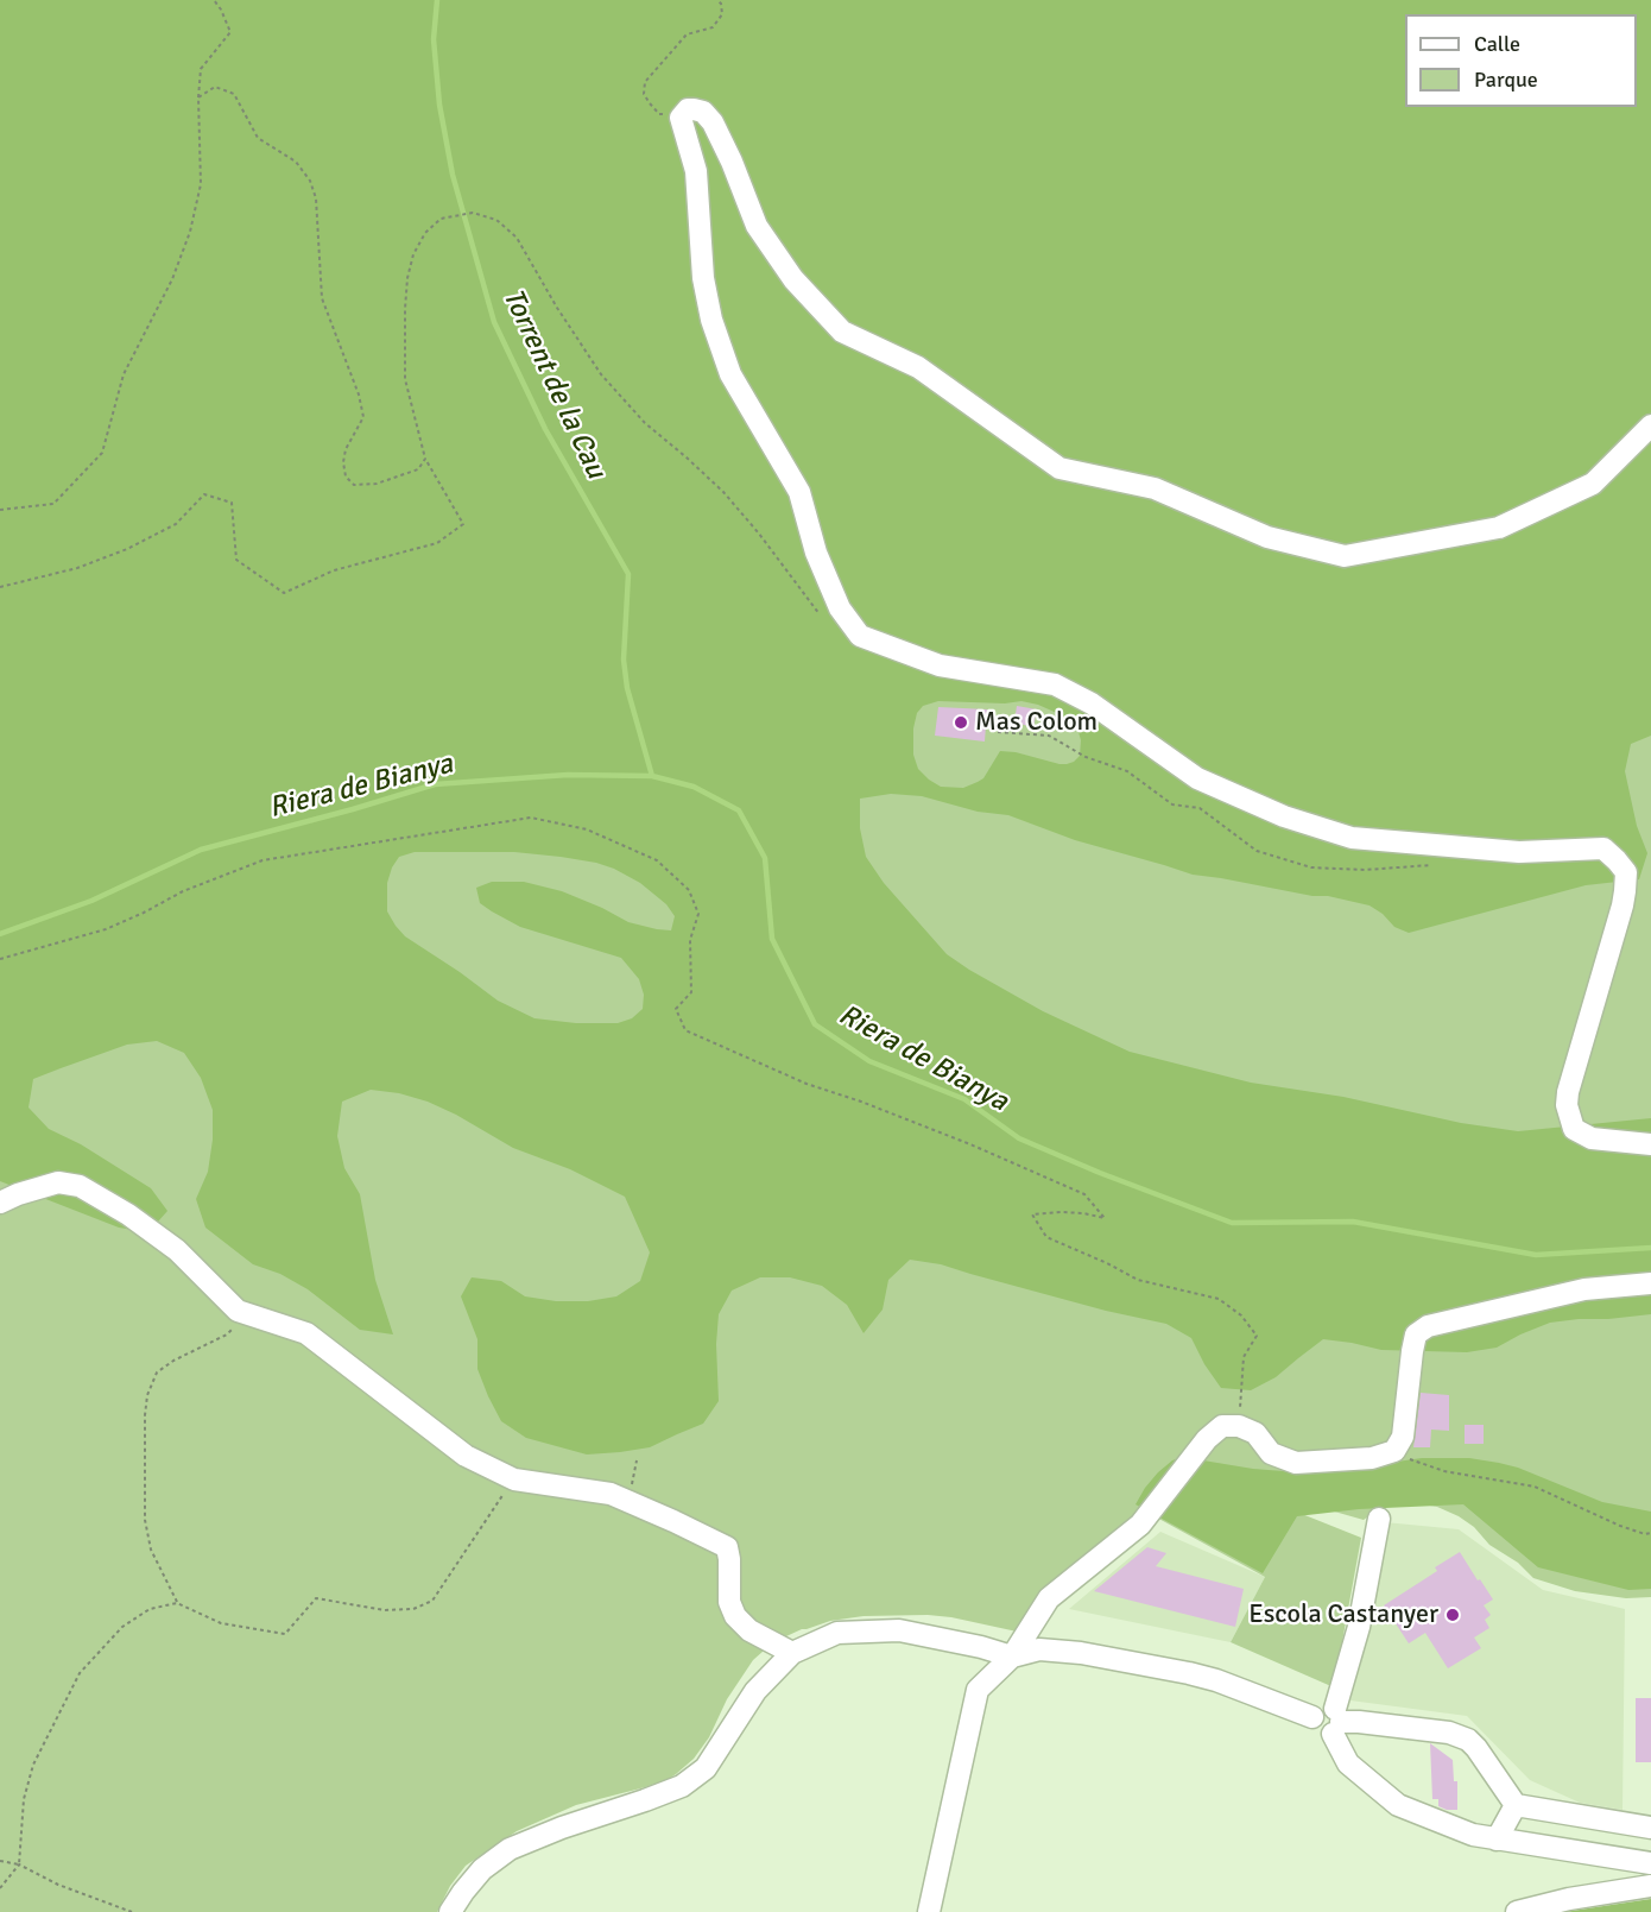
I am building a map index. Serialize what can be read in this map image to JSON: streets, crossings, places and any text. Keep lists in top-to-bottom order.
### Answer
{
  "water": ["Torrent de la Cau", "Riera de Bianya"],
  "places": ["Mas Colom", "Escola Castanyer"],
  "legend": ["Calle", "Parque"]
}
